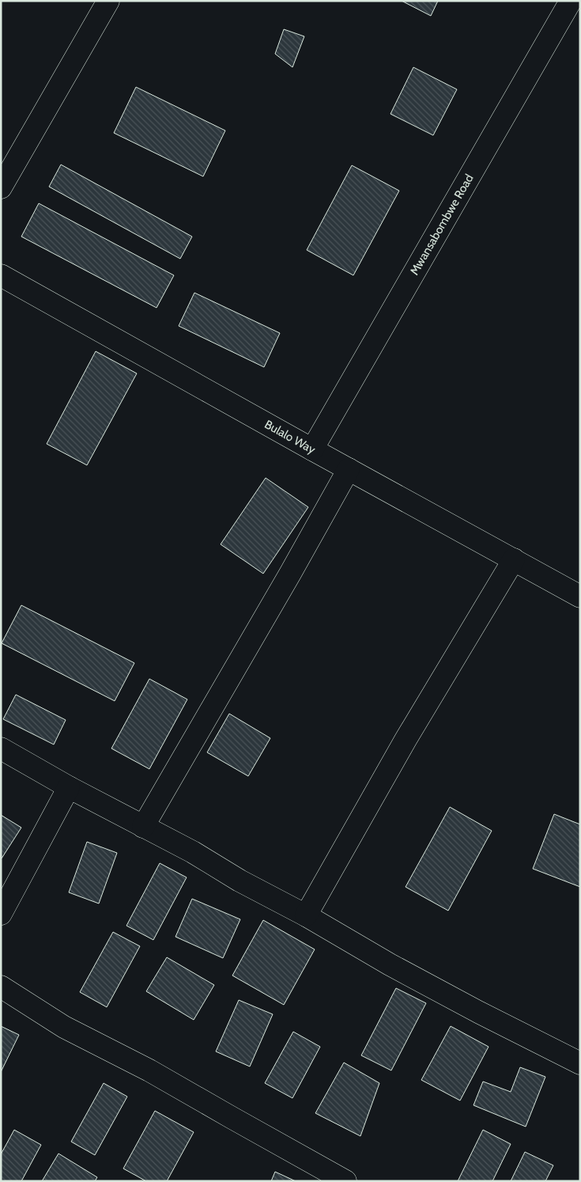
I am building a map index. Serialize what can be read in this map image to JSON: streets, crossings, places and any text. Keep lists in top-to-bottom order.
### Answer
{
  "streets": {
    "street": ["Mwansabombwe Road", "Bulalo Way"]
  },
  "crossings": [
    ["Mwansabombwe Road", "Bulalo Way"]
  ]
}
